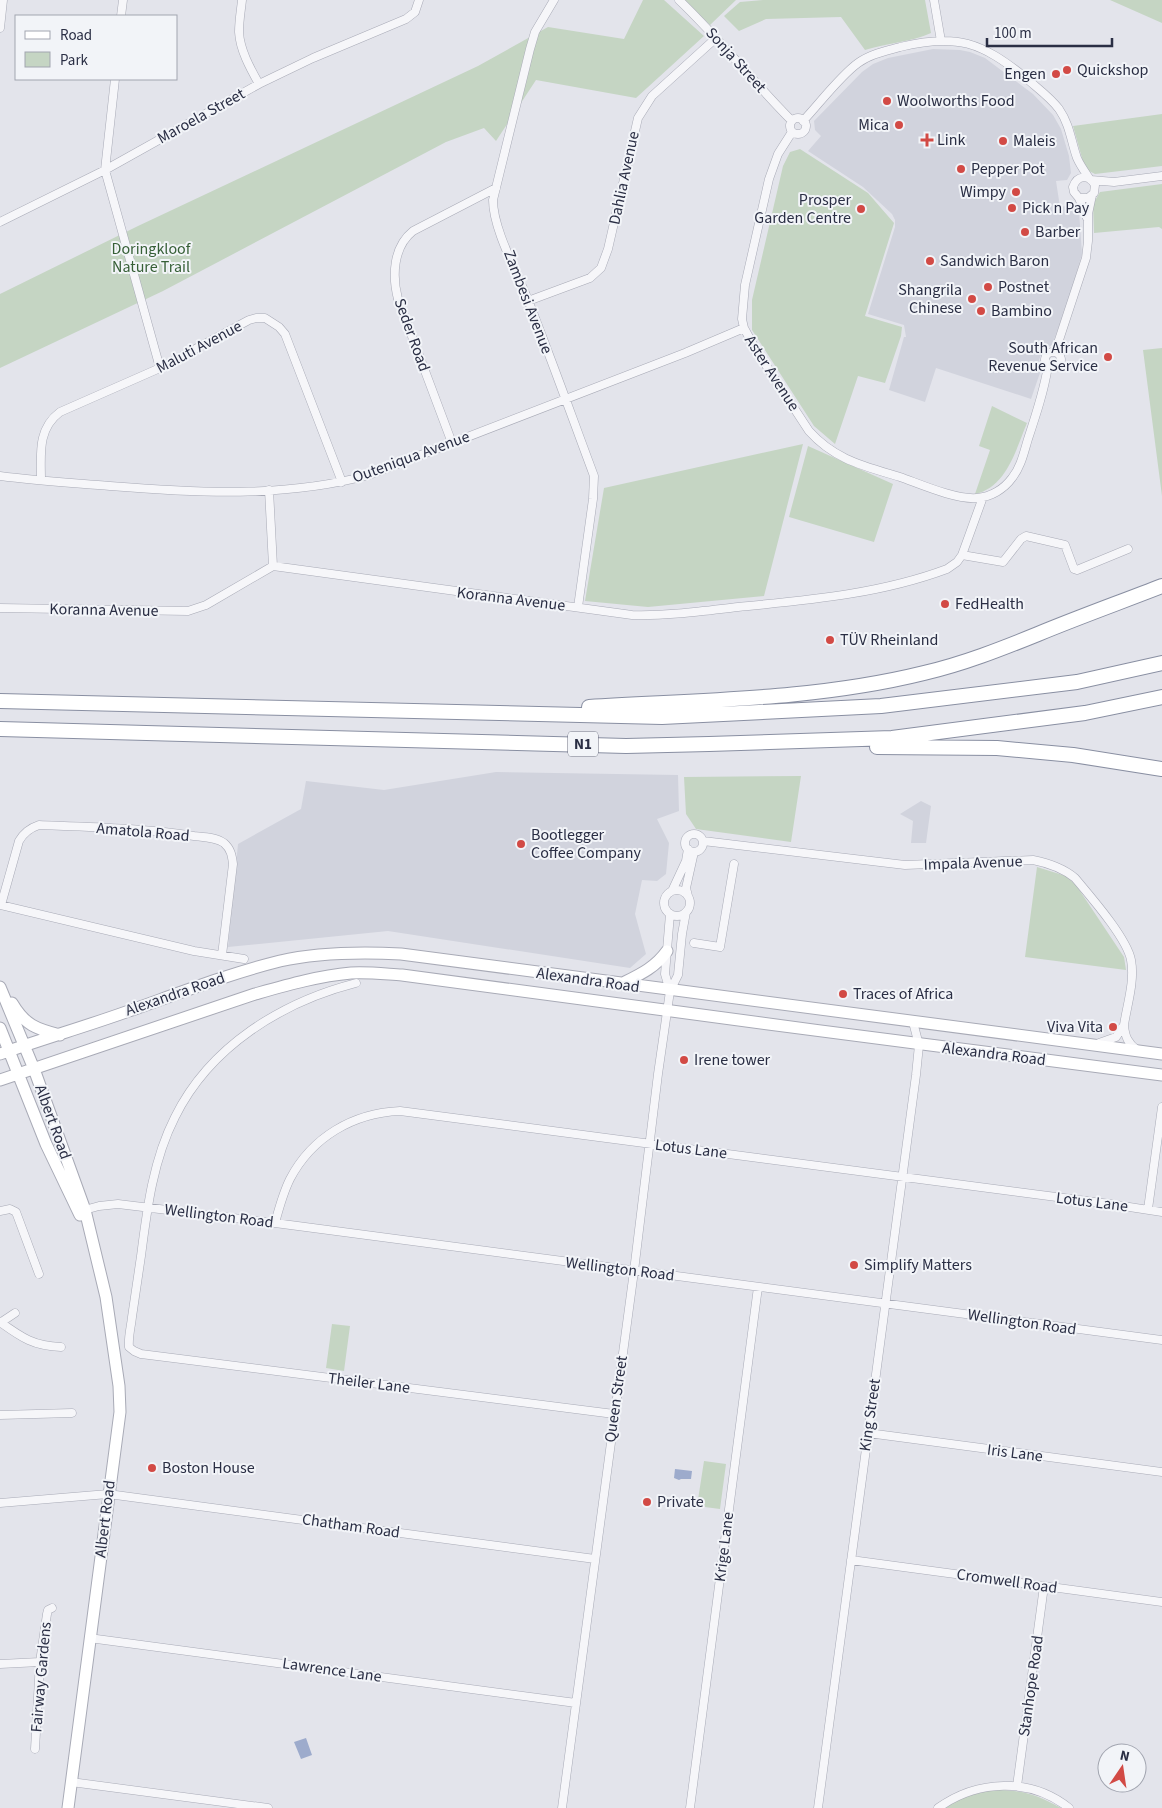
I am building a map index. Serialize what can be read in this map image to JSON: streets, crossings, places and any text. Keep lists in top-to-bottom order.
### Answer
{
  "streets": {
    "highway": ["N1"],
    "main road": ["Alexandra Road", "Albert Road"],
    "street": [
      "Sonja Street",
      "Maroela Street",
      "Dahlia Avenue",
      "Zambesi Avenue",
      "Seder Road",
      "Maluti Avenue",
      "Aster Avenue",
      "Outeniqua Avenue",
      "Koranna Avenue",
      "Amatola Road",
      "Impala Avenue",
      "Lotus Lane",
      "Wellington Road",
      "Theiler Lane",
      "Queen Street",
      "King Street",
      "Iris Lane",
      "Chatham Road",
      "Krige Lane",
      "Cromwell Road",
      "Lawrence Lane",
      "Fairway Gardens",
      "Stanhope Road"
    ]
  },
  "crossings": [
    ["Sonja Street", "Dahlia Avenue"],
    ["Sonja Street", "Aster Avenue"],
    ["Dahlia Avenue", "Zambesi Avenue"],
    ["Zambesi Avenue", "Seder Road"],
    ["Zambesi Avenue", "Outeniqua Avenue"],
    ["Zambesi Avenue", "Koranna Avenue"],
    ["Seder Road", "Outeniqua Avenue"],
    ["Maluti Avenue", "Outeniqua Avenue"],
    ["Aster Avenue", "Outeniqua Avenue"],
    ["Aster Avenue", "Koranna Avenue"],
    ["Amatola Road", "Alexandra Road"],
    ["Alexandra Road", "Albert Road"],
    ["Alexandra Road", "Queen Street"],
    ["Alexandra Road", "King Street"],
    ["Albert Road", "Wellington Road"],
    ["Albert Road", "Chatham Road"],
    ["Albert Road", "Lawrence Lane"],
    ["Lotus Lane", "Wellington Road"],
    ["Lotus Lane", "Queen Street"],
    ["Lotus Lane", "King Street"],
    ["Wellington Road", "Theiler Lane"],
    ["Wellington Road", "Queen Street"],
    ["Wellington Road", "King Street"],
    ["Wellington Road", "Krige Lane"],
    ["Theiler Lane", "Queen Street"],
    ["Queen Street", "Chatham Road"],
    ["Queen Street", "Lawrence Lane"],
    ["King Street", "Iris Lane"],
    ["King Street", "Cromwell Road"],
    ["Cromwell Road", "Stanhope Road"]
  ],
  "parks": ["Doringkloof Nature Trail"],
  "places": {
    "other": [
      "Quickshop",
      "Engen",
      "Woolworths Food",
      "Mica",
      "Maleis",
      "Pepper Pot",
      "Wimpy",
      "Pick n Pay",
      "Prosper Garden Centre",
      "Barber",
      "Sandwich Baron",
      "Postnet",
      "Shangrila Chinese",
      "Bambino",
      "South African Revenue Service",
      "FedHealth",
      "TÜV Rheinland",
      "Bootlegger Coffee Company",
      "Traces of Africa",
      "Viva Vita",
      "Irene tower",
      "Simplify Matters",
      "Boston House",
      "Private"
    ],
    "health": ["Link"]
  },
  "legend": ["Road", "Park"],
  "scale_bar": "100 m",
  "north": "top"
}
